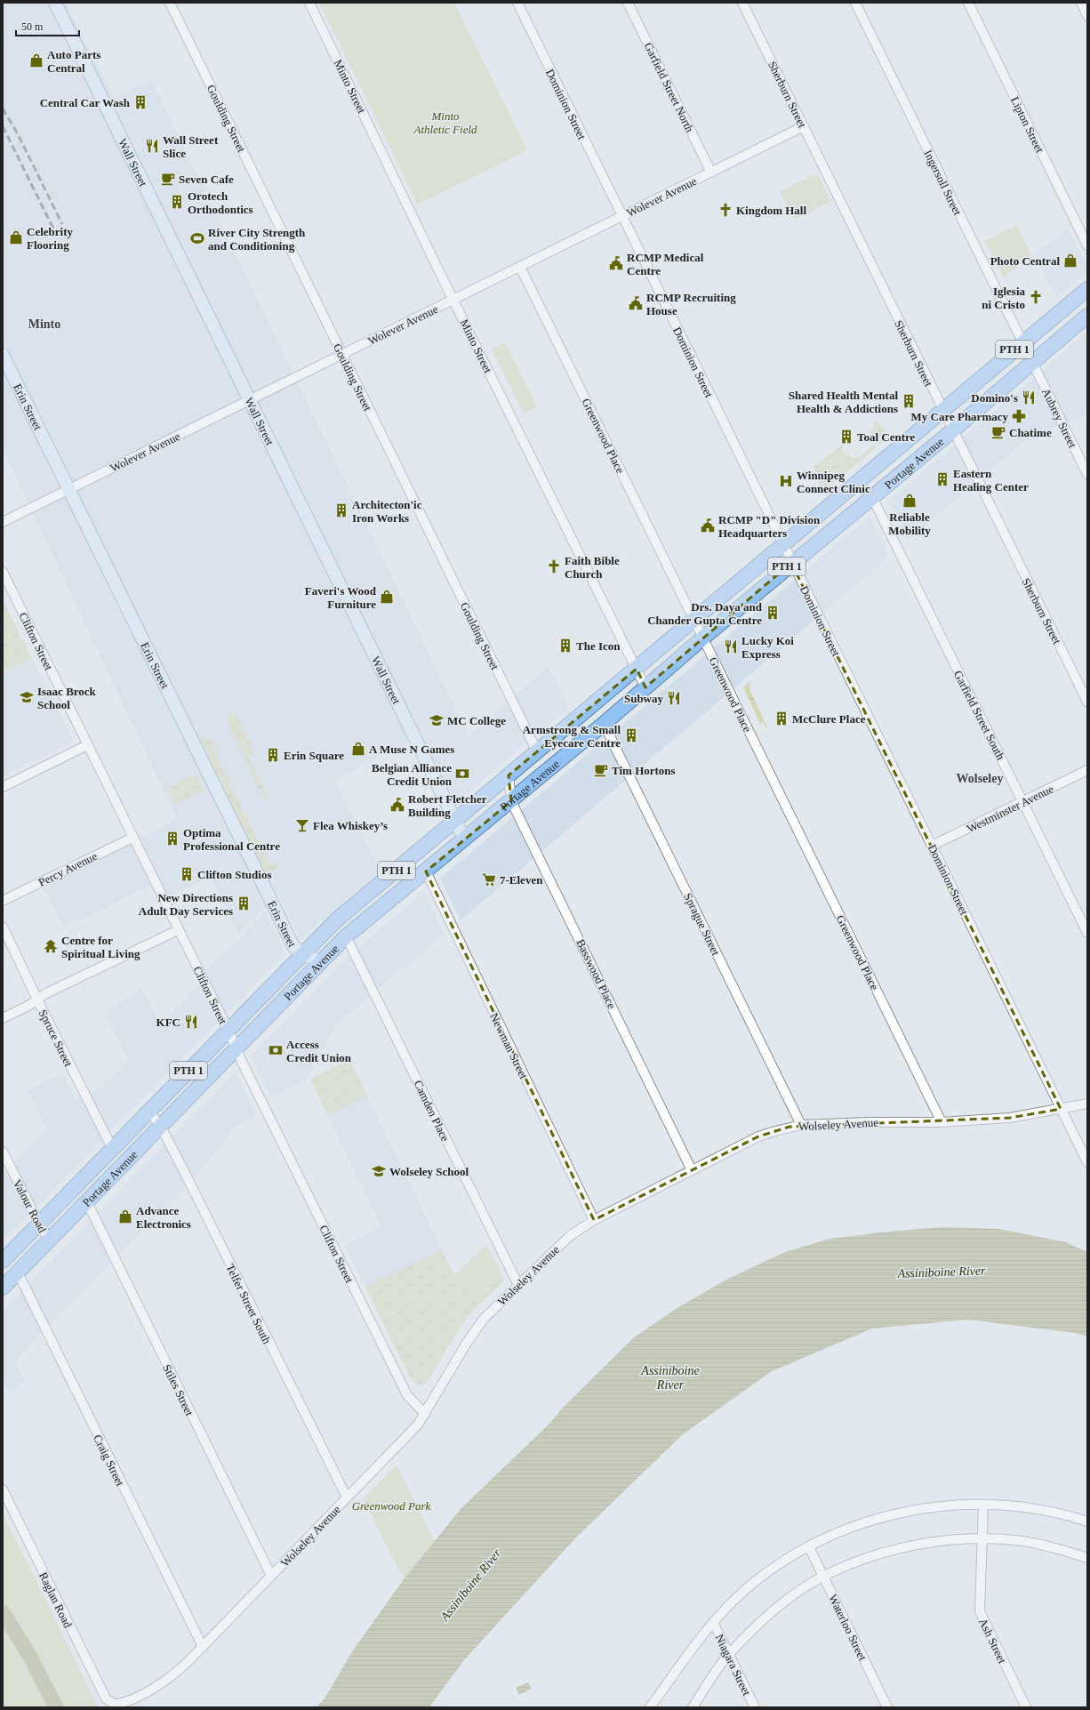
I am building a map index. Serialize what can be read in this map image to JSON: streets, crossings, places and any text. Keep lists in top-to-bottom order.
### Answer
{
  "streets": {
    "highway": ["PTH 1", "Portage Avenue"],
    "main road": ["Wall Street", "Erin Street"],
    "street": [
      "Minto Street",
      "Garfield Street North",
      "Sherburn Street",
      "Dominion Street",
      "Goulding Street",
      "Lipton Street",
      "Ingersoll Street",
      "Wolever Avenue",
      "Aubrey Street",
      "Greenwood Place",
      "Clifton Street",
      "Garfield Street South",
      "Westminster Avenue",
      "Percy Avenue",
      "Sprague Street",
      "Basswood Place",
      "Spruce Street",
      "Newman Street",
      "Camden Place",
      "Wolseley Avenue",
      "Valour Road",
      "Telfer Street South",
      "Stiles Street",
      "Craig Street",
      "Raglan Road",
      "Waterloo Street",
      "Ash Street",
      "Niagara Street"
    ]
  },
  "crossings": [
    ["Minto Street", "Wolever Avenue"],
    ["Minto Street", "Portage Avenue"],
    ["Garfield Street North", "Wolever Avenue"],
    ["Sherburn Street", "Wolever Avenue"],
    ["Sherburn Street", "Portage Avenue"],
    ["Dominion Street", "Wolever Avenue"],
    ["Dominion Street", "Portage Avenue"],
    ["Dominion Street", "Westminster Avenue"],
    ["Dominion Street", "Wolseley Avenue"],
    ["Goulding Street", "Wolever Avenue"],
    ["Goulding Street", "Portage Avenue"],
    ["Wall Street", "Wolever Avenue"],
    ["Wall Street", "Portage Avenue"],
    ["Ingersoll Street", "Aubrey Street"],
    ["Ingersoll Street", "Portage Avenue"],
    ["Wolever Avenue", "Erin Street"],
    ["Wolever Avenue", "Greenwood Place"],
    ["Erin Street", "Portage Avenue"],
    ["Aubrey Street", "Portage Avenue"],
    ["Greenwood Place", "Portage Avenue"],
    ["Greenwood Place", "Wolseley Avenue"],
    ["Portage Avenue", "Clifton Street"],
    ["Portage Avenue", "Garfield Street South"],
    ["Portage Avenue", "Sprague Street"],
    ["Portage Avenue", "Basswood Place"],
    ["Portage Avenue", "Spruce Street"],
    ["Portage Avenue", "Newman Street"],
    ["Portage Avenue", "Camden Place"],
    ["Portage Avenue", "Valour Road"],
    ["Portage Avenue", "Telfer Street South"],
    ["Portage Avenue", "Stiles Street"],
    ["Portage Avenue", "Craig Street"],
    ["Clifton Street", "Percy Avenue"],
    ["Clifton Street", "Wolseley Avenue"],
    ["Garfield Street South", "Westminster Avenue"],
    ["Sprague Street", "Wolseley Avenue"],
    ["Basswood Place", "Wolseley Avenue"],
    ["Newman Street", "Wolseley Avenue"],
    ["Camden Place", "Wolseley Avenue"],
    ["Wolseley Avenue", "Telfer Street South"],
    ["Wolseley Avenue", "Stiles Street"],
    ["Wolseley Avenue", "Craig Street"],
    ["Wolseley Avenue", "Raglan Road"]
  ],
  "districts": ["Minto", "Wolseley"],
  "water": ["Assiniboine River"],
  "parks": ["Minto Athletic Field", "Greenwood Park"],
  "places": {
    "shop": [
      "Auto Parts Central",
      "Celebrity Flooring",
      "Photo Central",
      "Reliable Mobility",
      "Faveri's Wood Furniture",
      "A Muse N Games",
      "Advance Electronics"
    ],
    "building": [
      "Central Car Wash",
      "Orotech Orthodontics",
      "Shared Health Mental Health & Addictions",
      "Toal Centre",
      "Eastern Healing Center",
      "Architecton'ic Iron Works",
      "Drs. Daya and Chander Gupta Centre",
      "The Icon",
      "McClure Place",
      "Armstrong & Small Eyecare Centre",
      "Erin Square",
      "Optima Professional Centre",
      "Clifton Studios",
      "New Directions Adult Day Services"
    ],
    "restaurant": [
      "Wall Street Slice",
      "Domino's",
      "Lucky Koi Express",
      "Subway",
      "KFC"
    ],
    "cafe": ["Seven Cafe", "Chatime", "Tim Hortons"],
    "church": ["Kingdom Hall", "Iglesia ni Cristo", "Faith Bible Church"],
    "sports": ["River City Strength and Conditioning"],
    "public building": [
      "RCMP Medical Centre",
      "RCMP Recruiting House",
      "RCMP \"D\" Division Headquarters",
      "Robert Fletcher Building"
    ],
    "pharmacy": ["My Care Pharmacy"],
    "hospital": ["Winnipeg Connect Clinic"],
    "school or university": ["Isaac Brock School", "MC College", "Wolseley School"],
    "bank": ["Belgian Alliance Credit Union", "Access Credit Union"],
    "bar": ["Flea Whiskey’s"],
    "supermarket": ["7-Eleven"],
    "temple": ["Centre for Spiritual Living"]
  },
  "scale_bar": "50 m"
}
